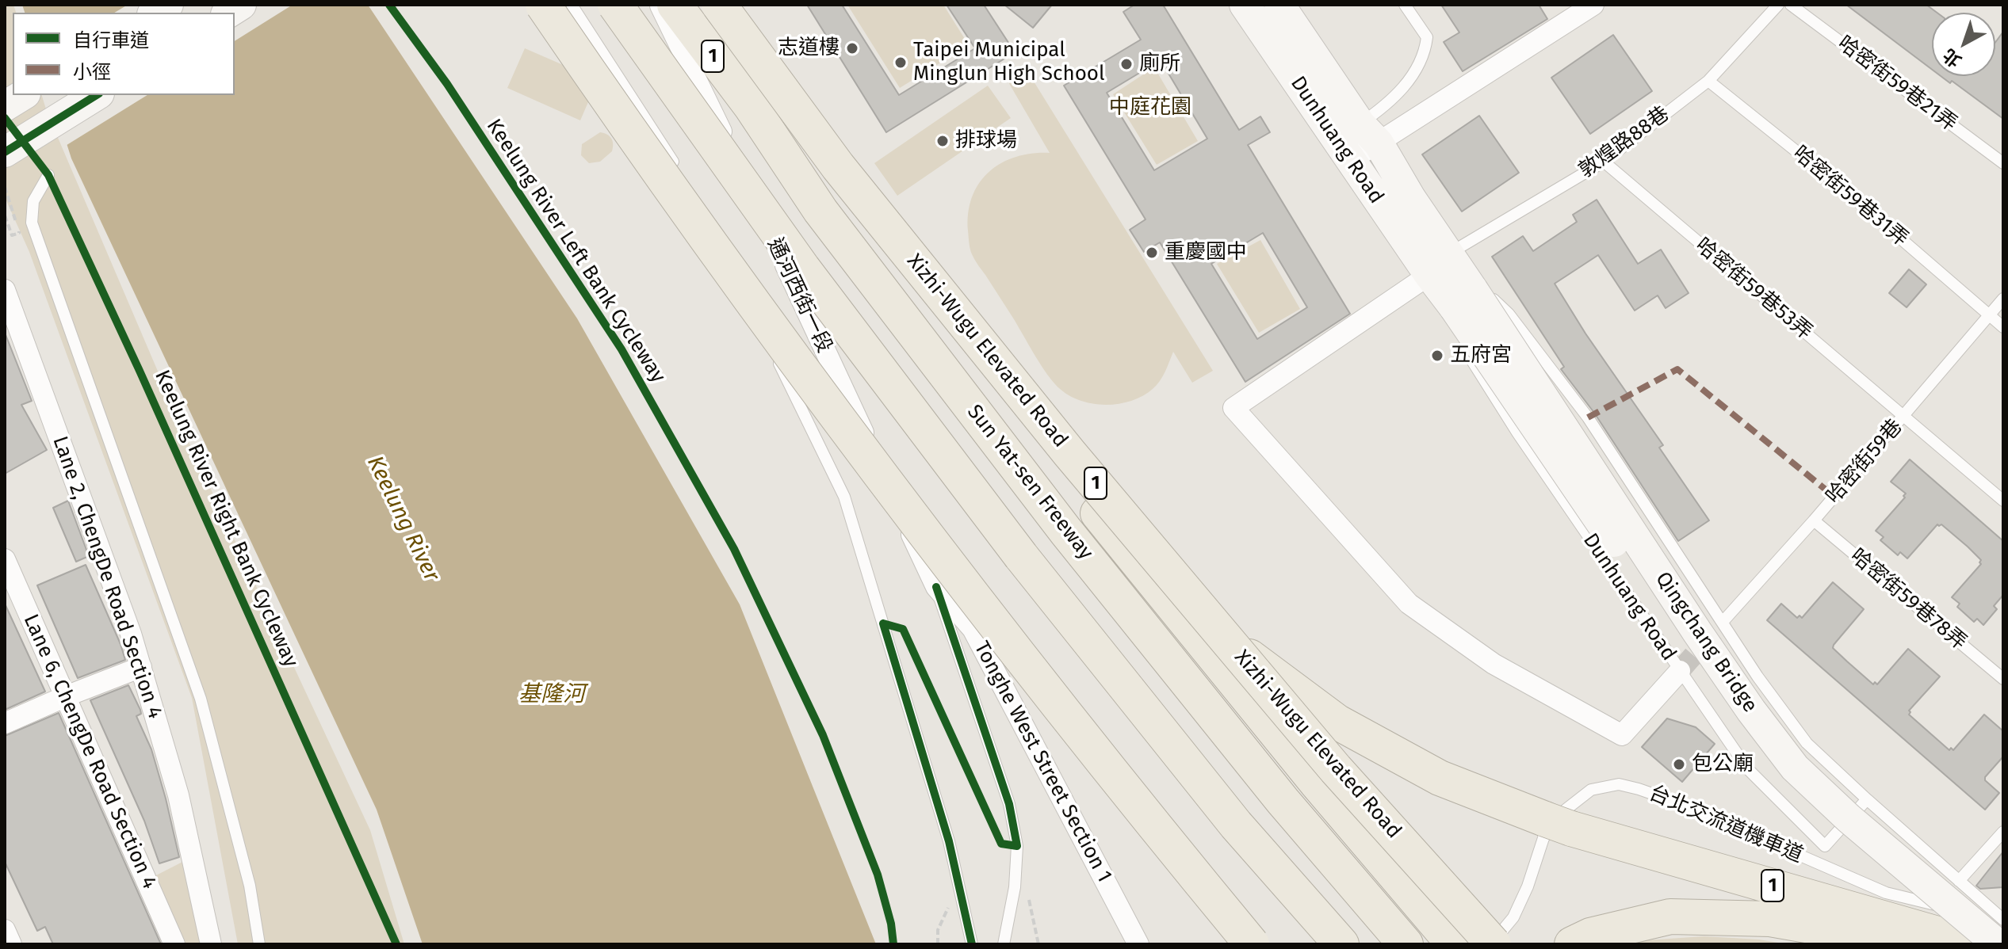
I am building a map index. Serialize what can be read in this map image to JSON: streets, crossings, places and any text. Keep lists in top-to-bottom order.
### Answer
{
  "streets": {
    "highway": ["1", "Xizhi-Wugu Elevated Road", "Sun Yat-sen Freeway"],
    "street": [
      "Dunhuang Road",
      "通河西街一段",
      "Lane 2, ChengDe Road Section 4",
      "Qingchang Bridge",
      "Lane 6, ChengDe Road Section 4",
      "Tonghe West Street Section 1"
    ],
    "lane": [
      "哈密街59巷21弄",
      "敦煌路88巷",
      "哈密街59巷31弄",
      "哈密街59巷53弄",
      "哈密街59巷",
      "哈密街59巷78弄",
      "台北交流道機車道"
    ],
    "cycle path": ["Keelung River Left Bank Cycleway", "Keelung River Right Bank Cycleway"]
  },
  "crossings": [
    ["1", "Sun Yat-sen Freeway"],
    ["Dunhuang Road", "敦煌路88巷"],
    ["Dunhuang Road", "哈密街59巷"],
    ["Dunhuang Road", "Qingchang Bridge"],
    ["Dunhuang Road", "台北交流道機車道"],
    ["敦煌路88巷", "哈密街59巷31弄"],
    ["敦煌路88巷", "哈密街59巷53弄"],
    ["哈密街59巷31弄", "哈密街59巷"],
    ["哈密街59巷53弄", "哈密街59巷"],
    ["通河西街一段", "Tonghe West Street Section 1"],
    ["Xizhi-Wugu Elevated Road", "台北交流道機車道"],
    ["哈密街59巷", "哈密街59巷78弄"]
  ],
  "water": ["Keelung River", "基隆河"],
  "parks": ["中庭花園"],
  "places": [
    "志道樓",
    "Taipei Municipal Minglun High School",
    "廁所",
    "排球場",
    "重慶國中",
    "五府宮",
    "包公廟"
  ],
  "legend": ["自行車道", "小徑"],
  "north": "bottom left"
}
